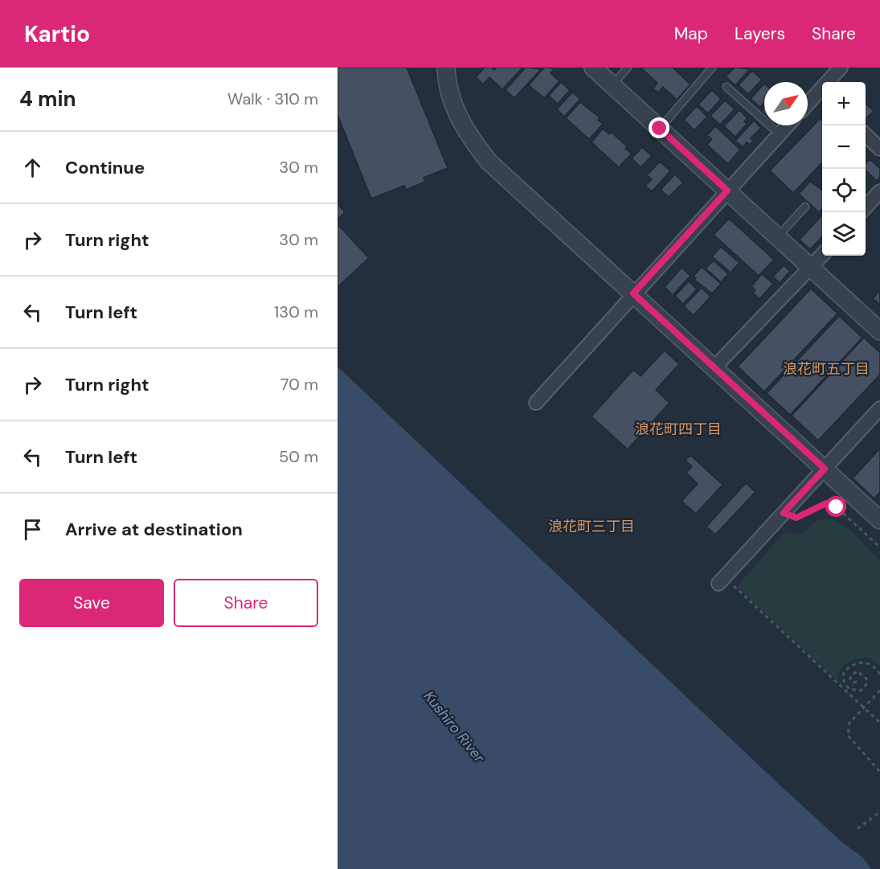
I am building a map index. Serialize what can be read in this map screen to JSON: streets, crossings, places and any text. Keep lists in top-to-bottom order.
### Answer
{
  "districts": ["浪花町五丁目", "浪花町四丁目", "浪花町三丁目"],
  "water": ["Kushiro River"],
  "north": "top right",
  "page": {
    "header": "Kartio",
    "nav": ["Map", "Layers", "Share"],
    "heading": ["4 min", "Walk · 310 m"],
    "map_buttons": ["+", "−"],
    "list": [
      ["Continue", "30 m"],
      ["Turn right", "30 m"],
      ["Turn left", "130 m"],
      ["Turn right", "70 m"],
      ["Turn left", "50 m"],
      "Arrive at destination"
    ],
    "buttons": ["Save", "Share"]
  }
}
